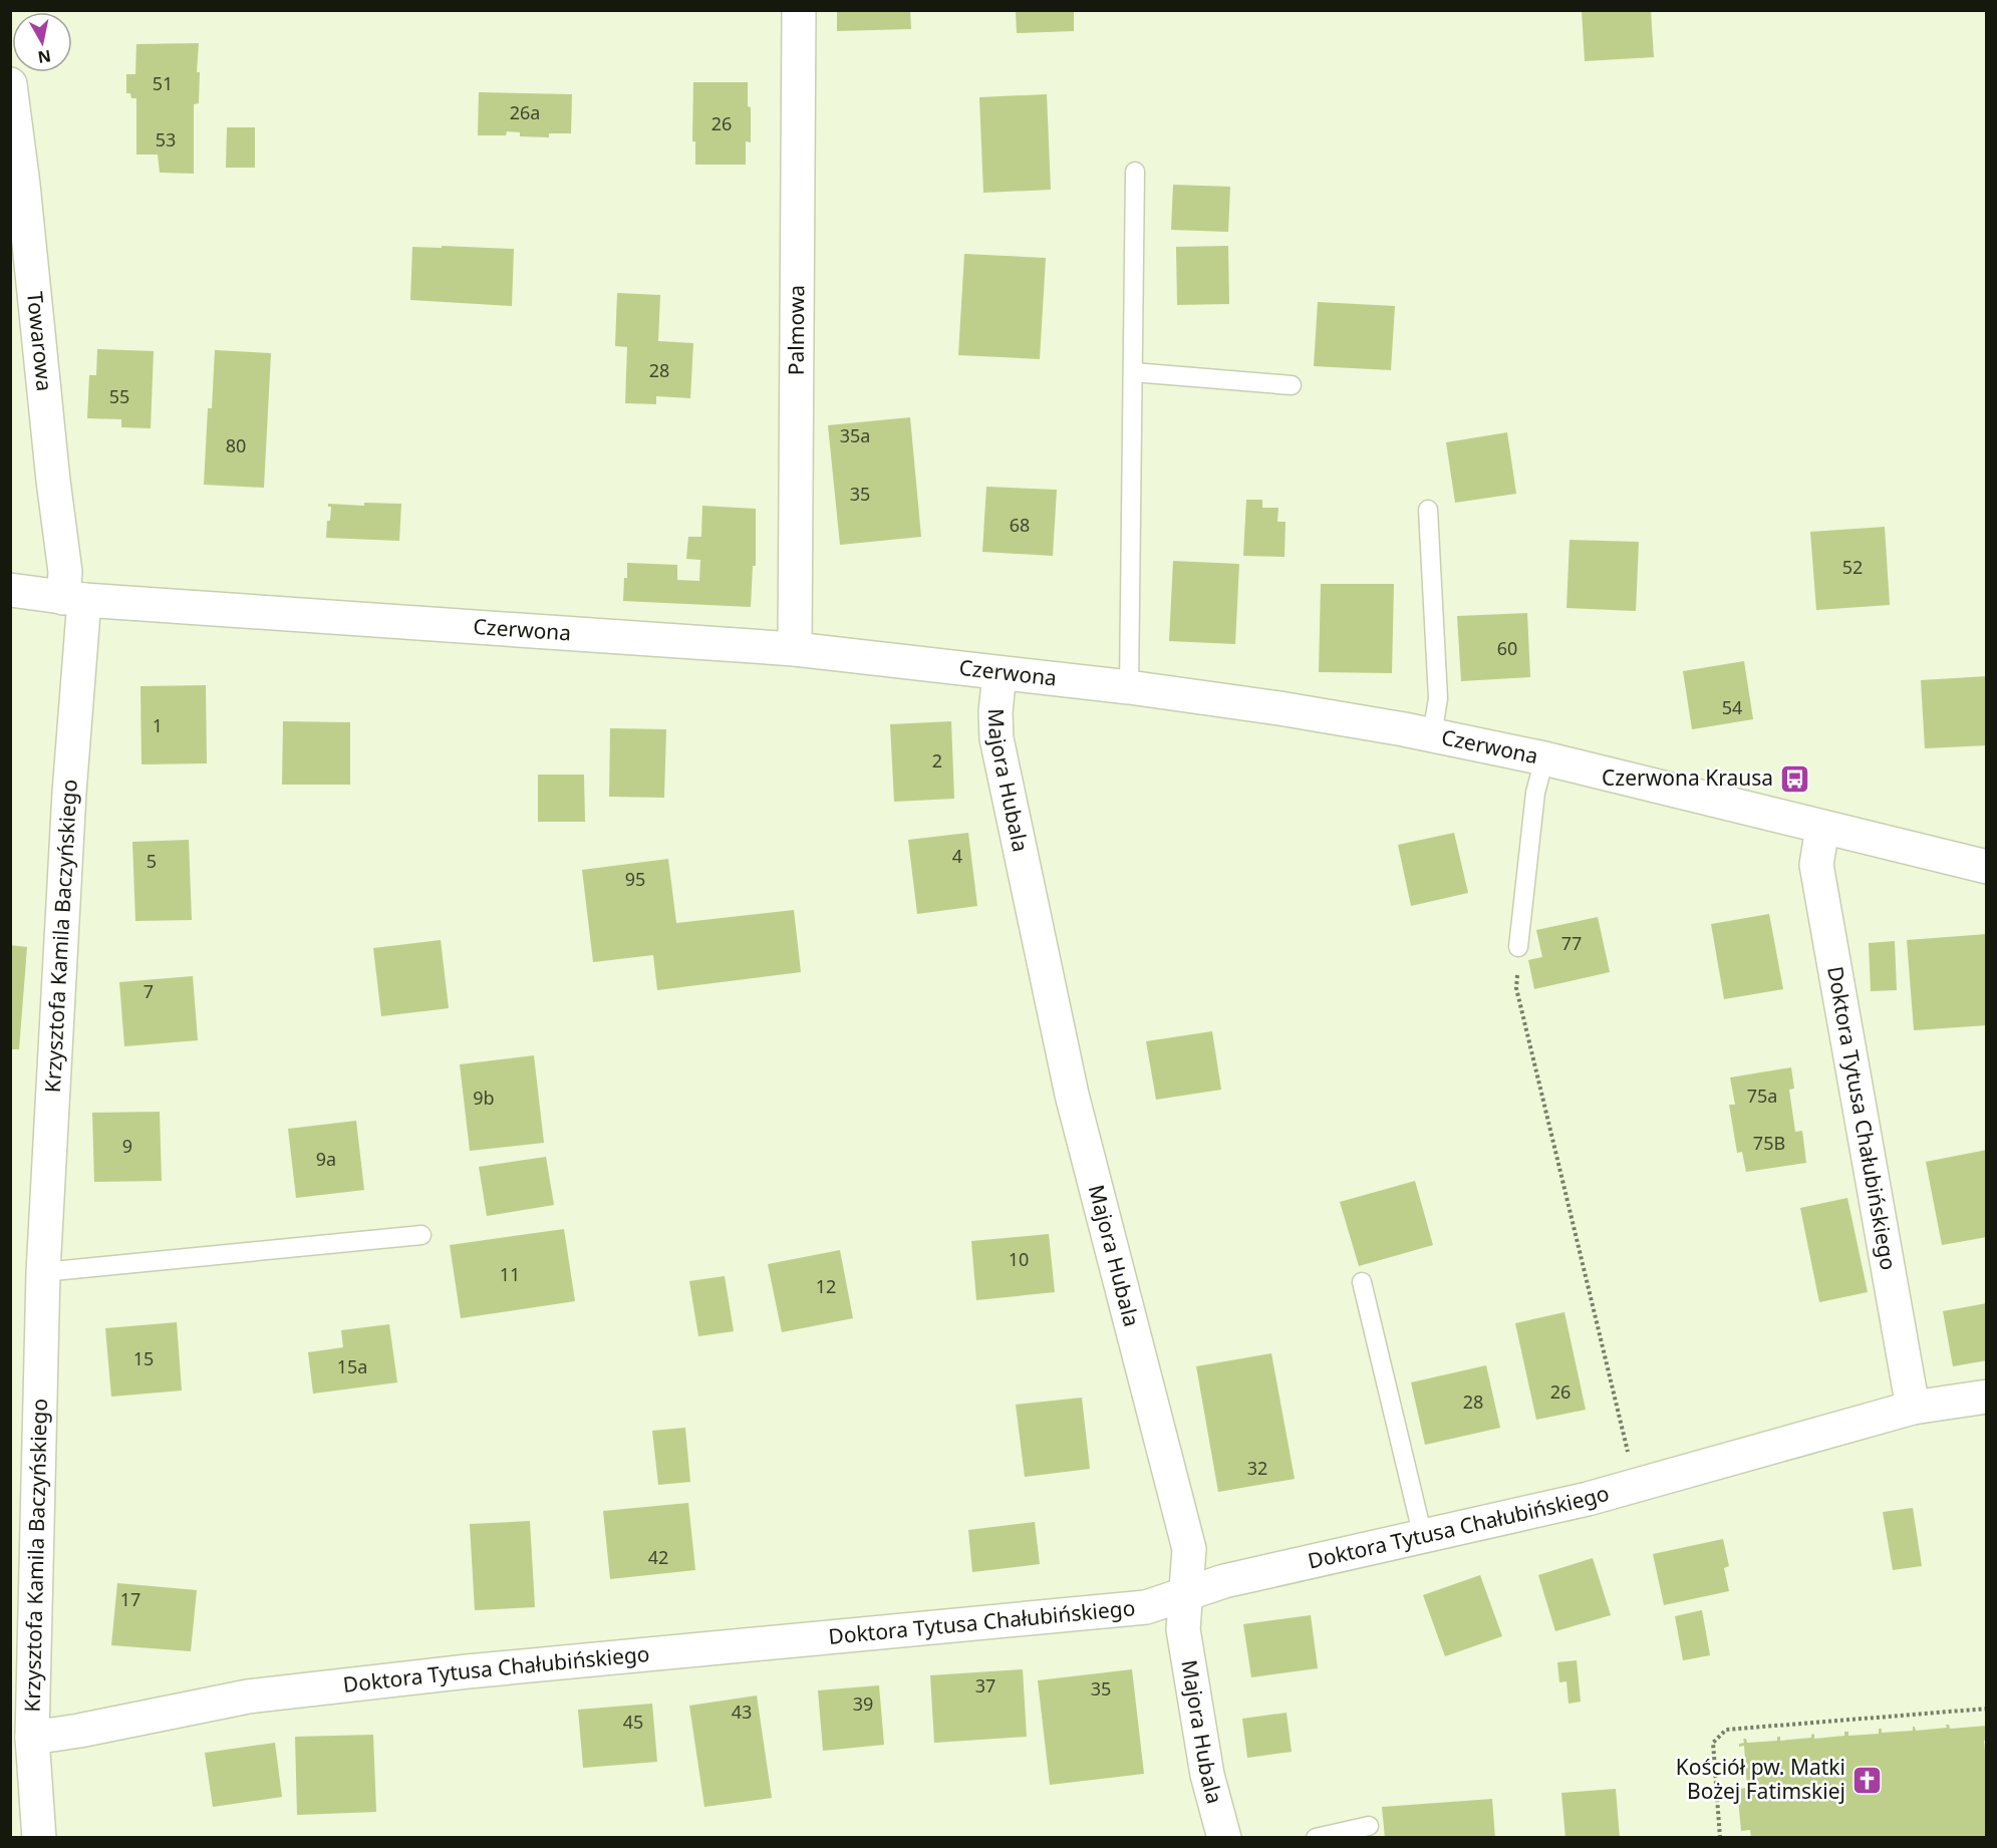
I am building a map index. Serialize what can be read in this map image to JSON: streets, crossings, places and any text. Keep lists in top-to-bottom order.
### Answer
{
  "streets": {
    "street": [
      "Palmowa",
      "Towarowa",
      "Czerwona",
      "Majora Hubala",
      "Krzysztofa Kamila Baczyńskiego",
      "Doktora Tytusa Chałubińskiego"
    ]
  },
  "crossings": [
    ["Palmowa", "Czerwona"],
    ["Towarowa", "Czerwona"],
    ["Towarowa", "Krzysztofa Kamila Baczyńskiego"],
    ["Czerwona", "Majora Hubala"],
    ["Czerwona", "Krzysztofa Kamila Baczyńskiego"],
    ["Czerwona", "Doktora Tytusa Chałubińskiego"],
    ["Majora Hubala", "Doktora Tytusa Chałubińskiego"],
    ["Krzysztofa Kamila Baczyńskiego", "Doktora Tytusa Chałubińskiego"]
  ],
  "places": {
    "bus stop": ["Czerwona Krausa"],
    "church": ["Kościół pw. Matki Bożej Fatimskiej"]
  },
  "house_numbers": [
    "51",
    "26a",
    "26",
    "53",
    "28",
    "55",
    "35a",
    "80",
    "35",
    "68",
    "52",
    "60",
    "54",
    "1",
    "2",
    "4",
    "5",
    "95",
    "77",
    "7",
    "75a",
    "9b",
    "75B",
    "9",
    "9a",
    "10",
    "11",
    "12",
    "15",
    "15a",
    "26",
    "28",
    "32",
    "42",
    "17",
    "37",
    "35",
    "39",
    "43",
    "45"
  ],
  "north": "bottom"
}
